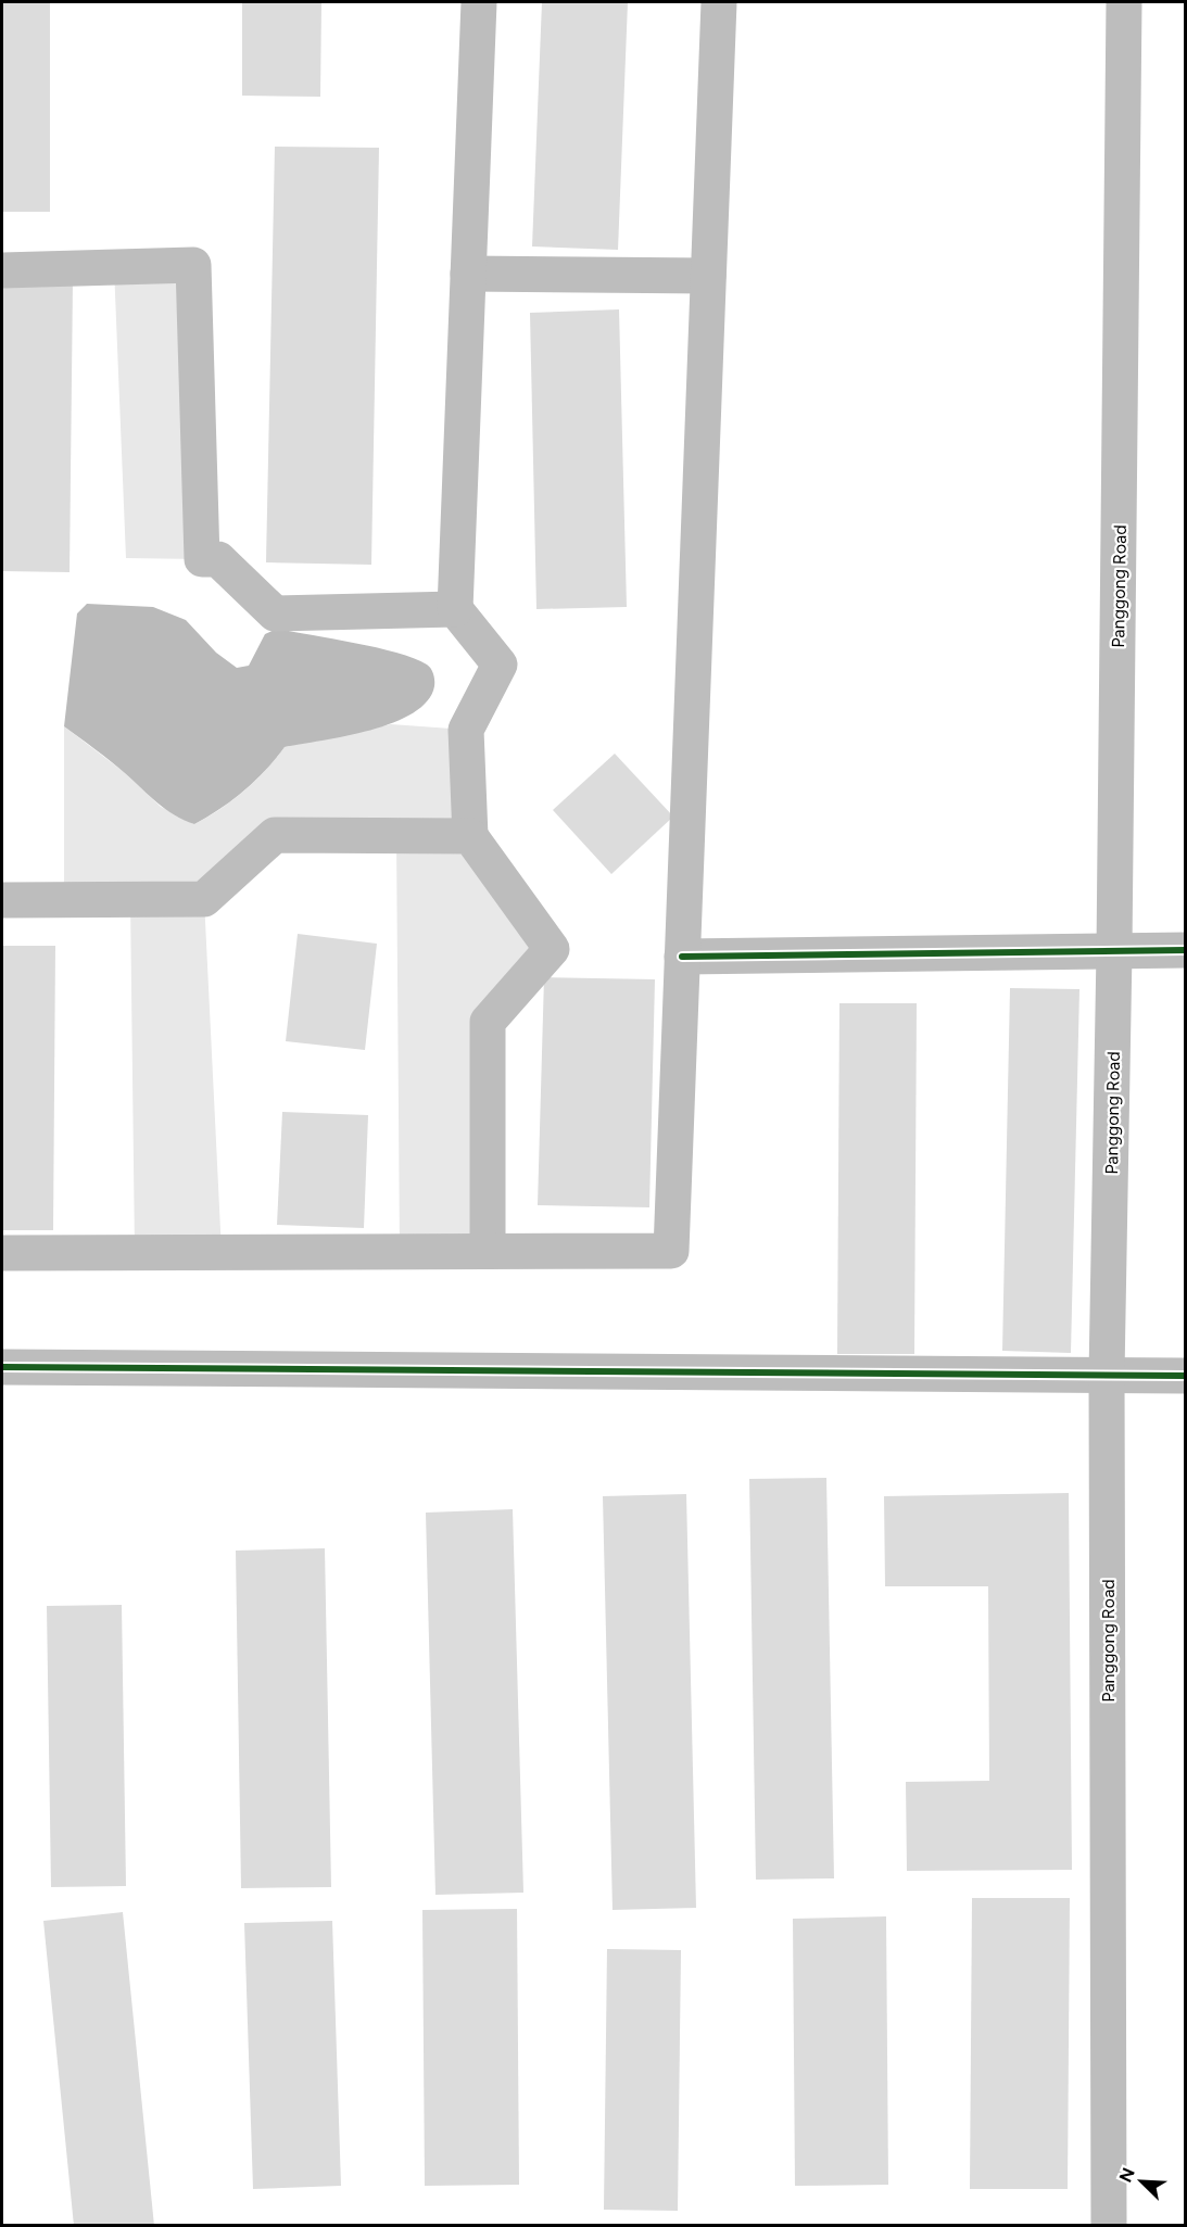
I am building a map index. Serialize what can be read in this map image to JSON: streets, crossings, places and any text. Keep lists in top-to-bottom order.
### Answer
{
  "streets": {
    "main road": ["Panggong Road"]
  },
  "north": "top left"
}
